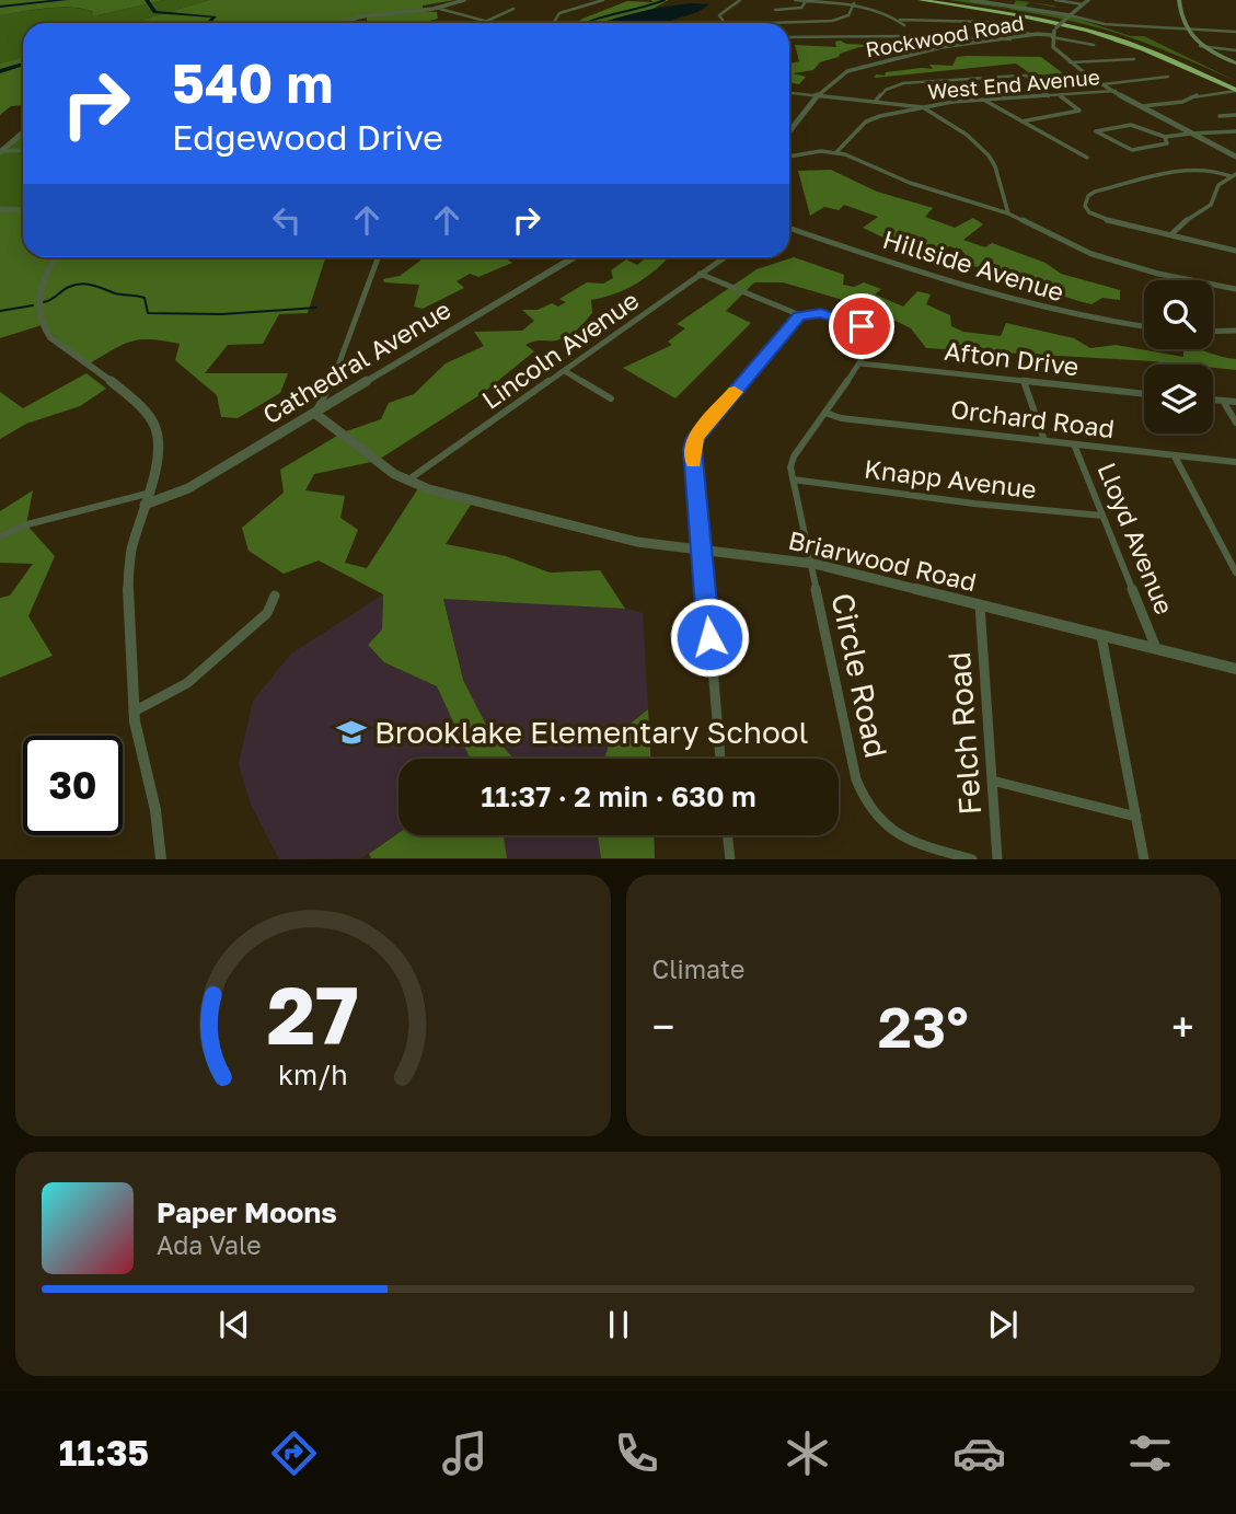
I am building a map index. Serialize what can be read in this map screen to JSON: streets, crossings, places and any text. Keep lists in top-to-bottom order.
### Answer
{
  "streets": {
    "street": [
      "Rockwood Road",
      "West End Avenue",
      "Hillside Avenue",
      "Lincoln Avenue",
      "Afton Drive",
      "Cathedral Avenue",
      "Orchard Road",
      "Knapp Avenue",
      "Lloyd Avenue",
      "Briarwood Road",
      "Circle Road",
      "Felch Road"
    ]
  },
  "crossings": [
    ["Lincoln Avenue", "Briarwood Road"],
    ["Afton Drive", "Circle Road"],
    ["Cathedral Avenue", "Briarwood Road"],
    ["Orchard Road", "Lloyd Avenue"],
    ["Orchard Road", "Circle Road"],
    ["Knapp Avenue", "Lloyd Avenue"],
    ["Knapp Avenue", "Circle Road"],
    ["Lloyd Avenue", "Briarwood Road"],
    ["Briarwood Road", "Circle Road"],
    ["Briarwood Road", "Felch Road"]
  ],
  "places": {
    "school or university": ["Brooklake Elementary School"]
  },
  "page": {
    "turn": ["540 m", "Edgewood Drive"],
    "limit": "30",
    "trip": "11:37 · 2 min · 630 m",
    "tile": "Climate",
    "heat": ["−", "23°", "+"],
    "song": ["Paper Moons", "Ada Vale"],
    "tabs": "11:35",
    "gauge": ["27", "km/h"]
  }
}
